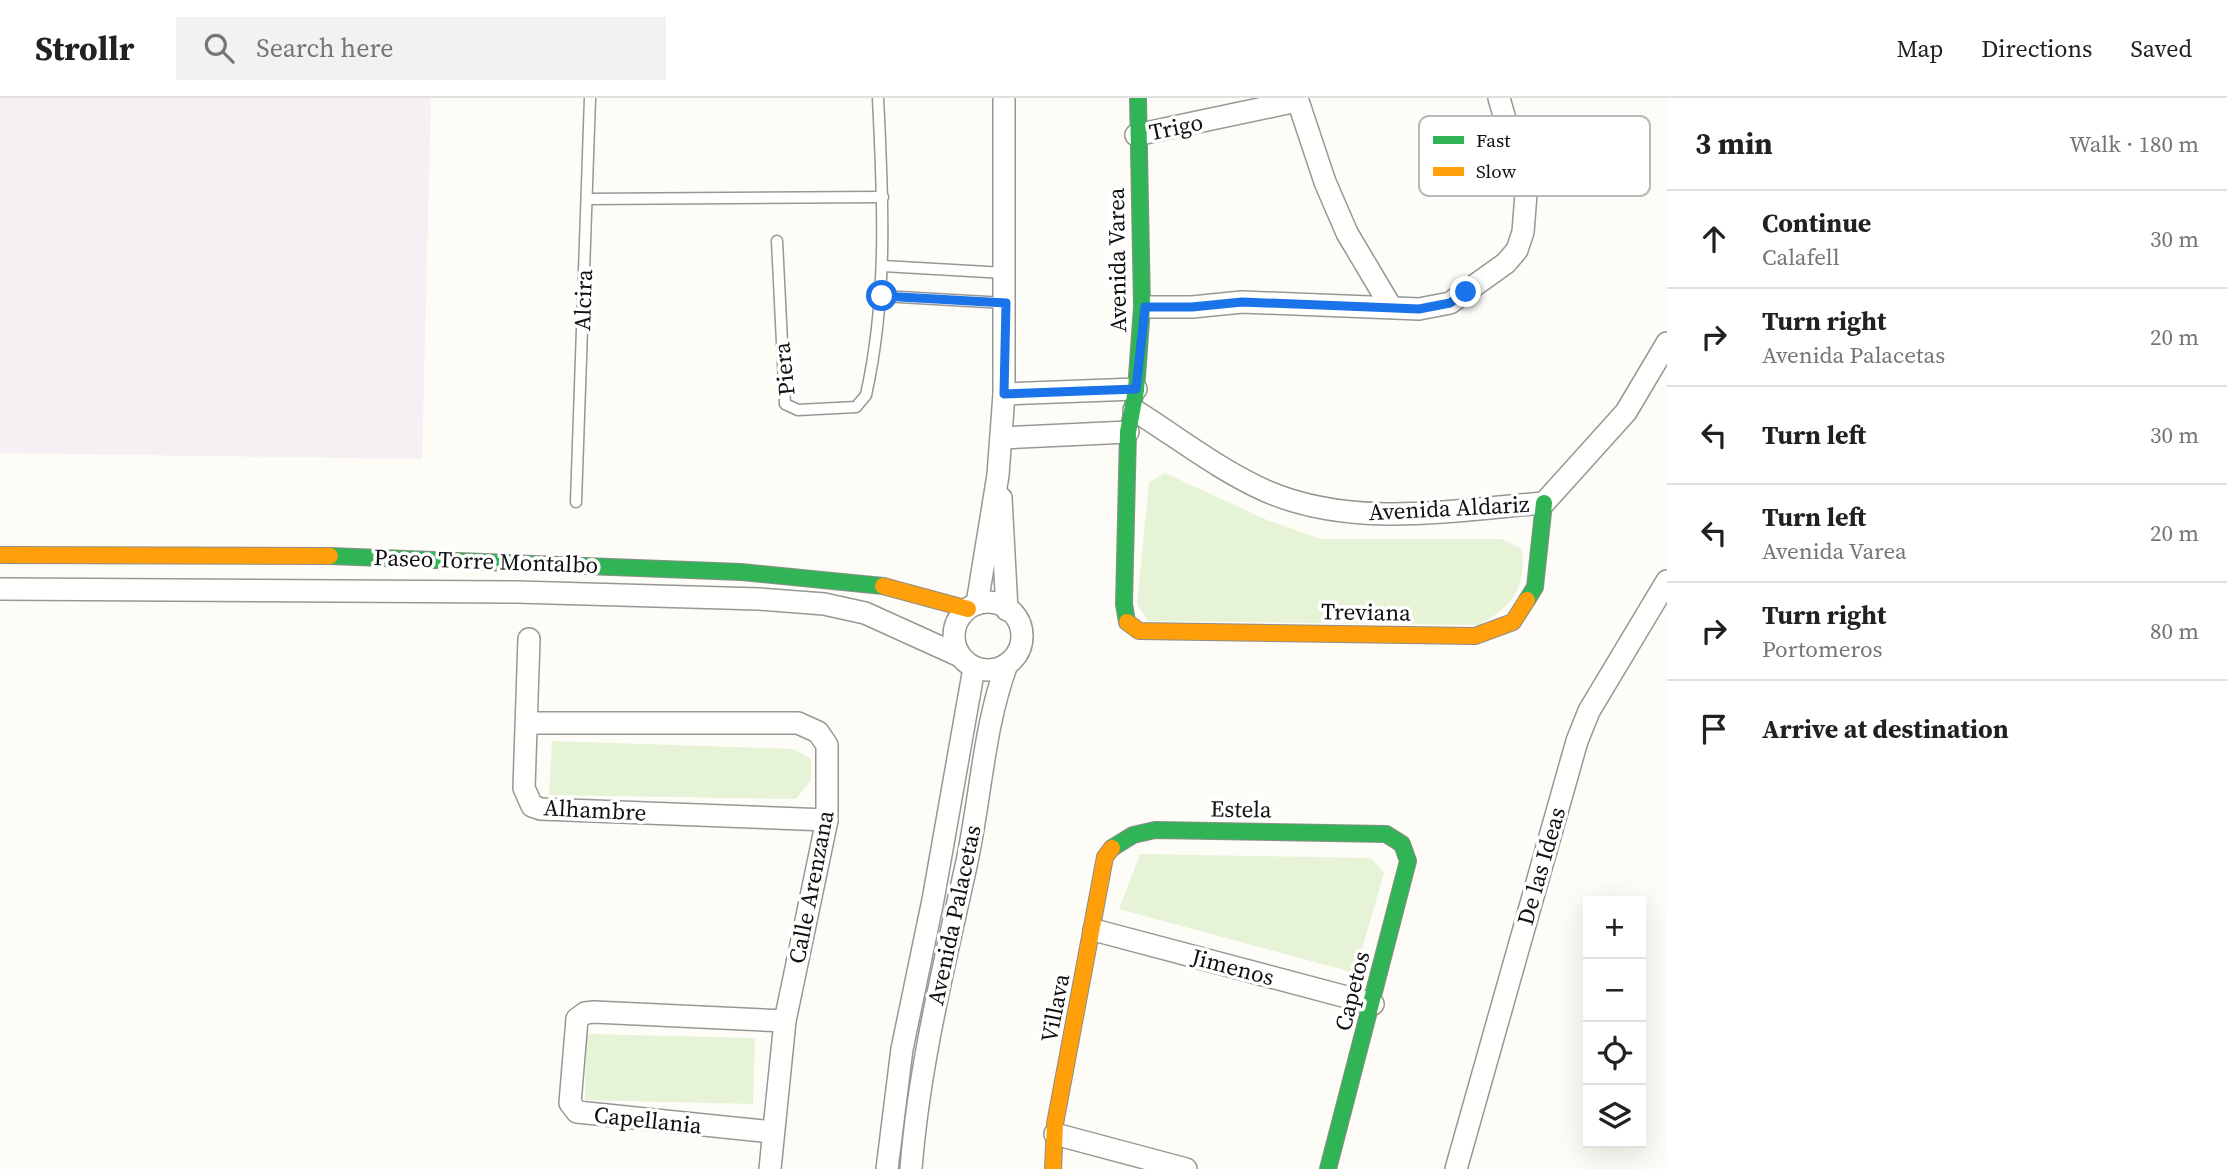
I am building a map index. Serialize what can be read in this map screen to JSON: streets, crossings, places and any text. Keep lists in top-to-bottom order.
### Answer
{
  "streets": {
    "street": [
      "Trigo",
      "Avenida Varea",
      "Avenida Aldariz",
      "Paseo Torre Montalbo",
      "Treviana",
      "Estela",
      "Alhambre",
      "De las Ideas",
      "Calle Arenzana",
      "Avenida Palacetas",
      "Jimenos",
      "Capetos",
      "Villava",
      "Capellania"
    ],
    "lane": ["Alcira", "Piera"]
  },
  "crossings": [
    ["Trigo", "Avenida Varea"],
    ["Avenida Varea", "Avenida Aldariz"],
    ["Avenida Varea", "Treviana"],
    ["Avenida Aldariz", "Treviana"],
    ["Paseo Torre Montalbo", "Avenida Palacetas"],
    ["Estela", "Capetos"],
    ["Estela", "Villava"],
    ["Alhambre", "Calle Arenzana"],
    ["Calle Arenzana", "Capellania"],
    ["Jimenos", "Capetos"],
    ["Jimenos", "Villava"]
  ],
  "legend": ["Fast", "Slow"],
  "page": {
    "header": "Strollr",
    "search": "Search here",
    "nav": ["Map", "Directions", "Saved"],
    "heading": ["3 min", "Walk · 180 m"],
    "list": [
      ["Continue", "Calafell", "30 m"],
      ["Turn right", "Avenida Palacetas", "20 m"],
      ["Turn left", "30 m"],
      ["Turn left", "Avenida Varea", "20 m"],
      ["Turn right", "Portomeros", "80 m"],
      "Arrive at destination"
    ],
    "map_buttons": ["+", "−"]
  }
}
